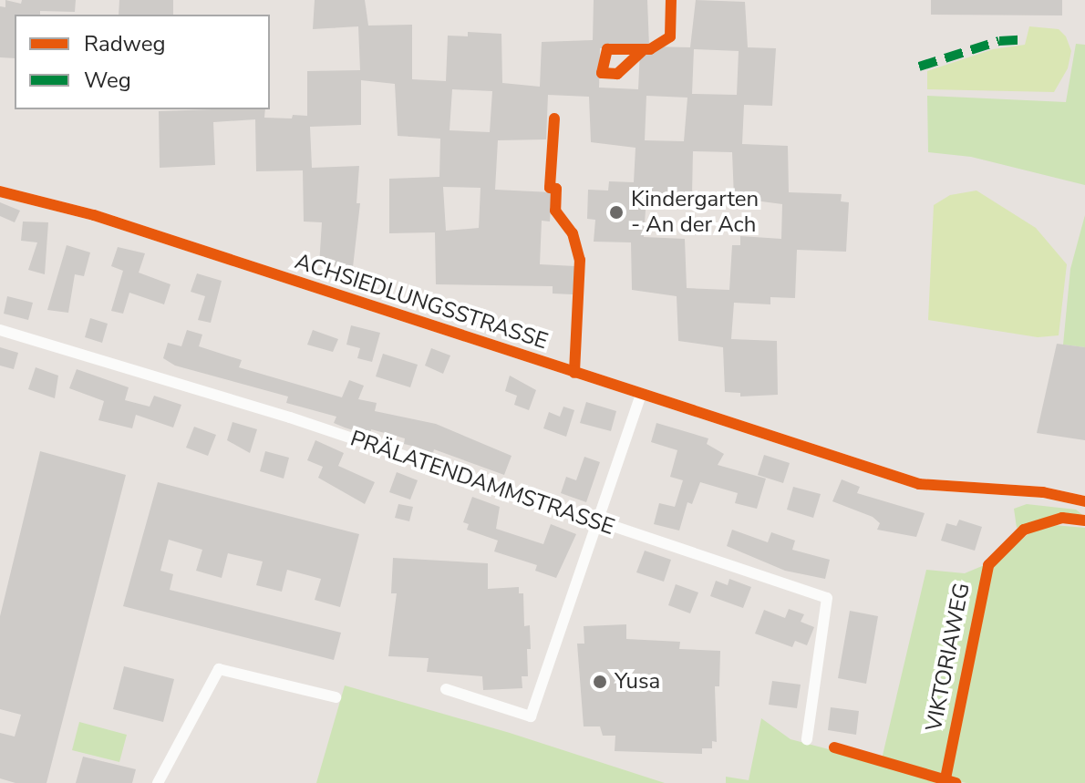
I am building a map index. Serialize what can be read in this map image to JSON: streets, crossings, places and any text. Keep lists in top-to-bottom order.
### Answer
{
  "streets": {
    "street": ["ACHSIEDLUNGSSTRASSE", "PRÄLATENDAMMSTRASSE"],
    "cycle path": ["VIKTORIAWEG"]
  },
  "places": ["Kindergarten - An der Ach", "Yusa"],
  "legend": ["Radweg", "Weg"]
}
